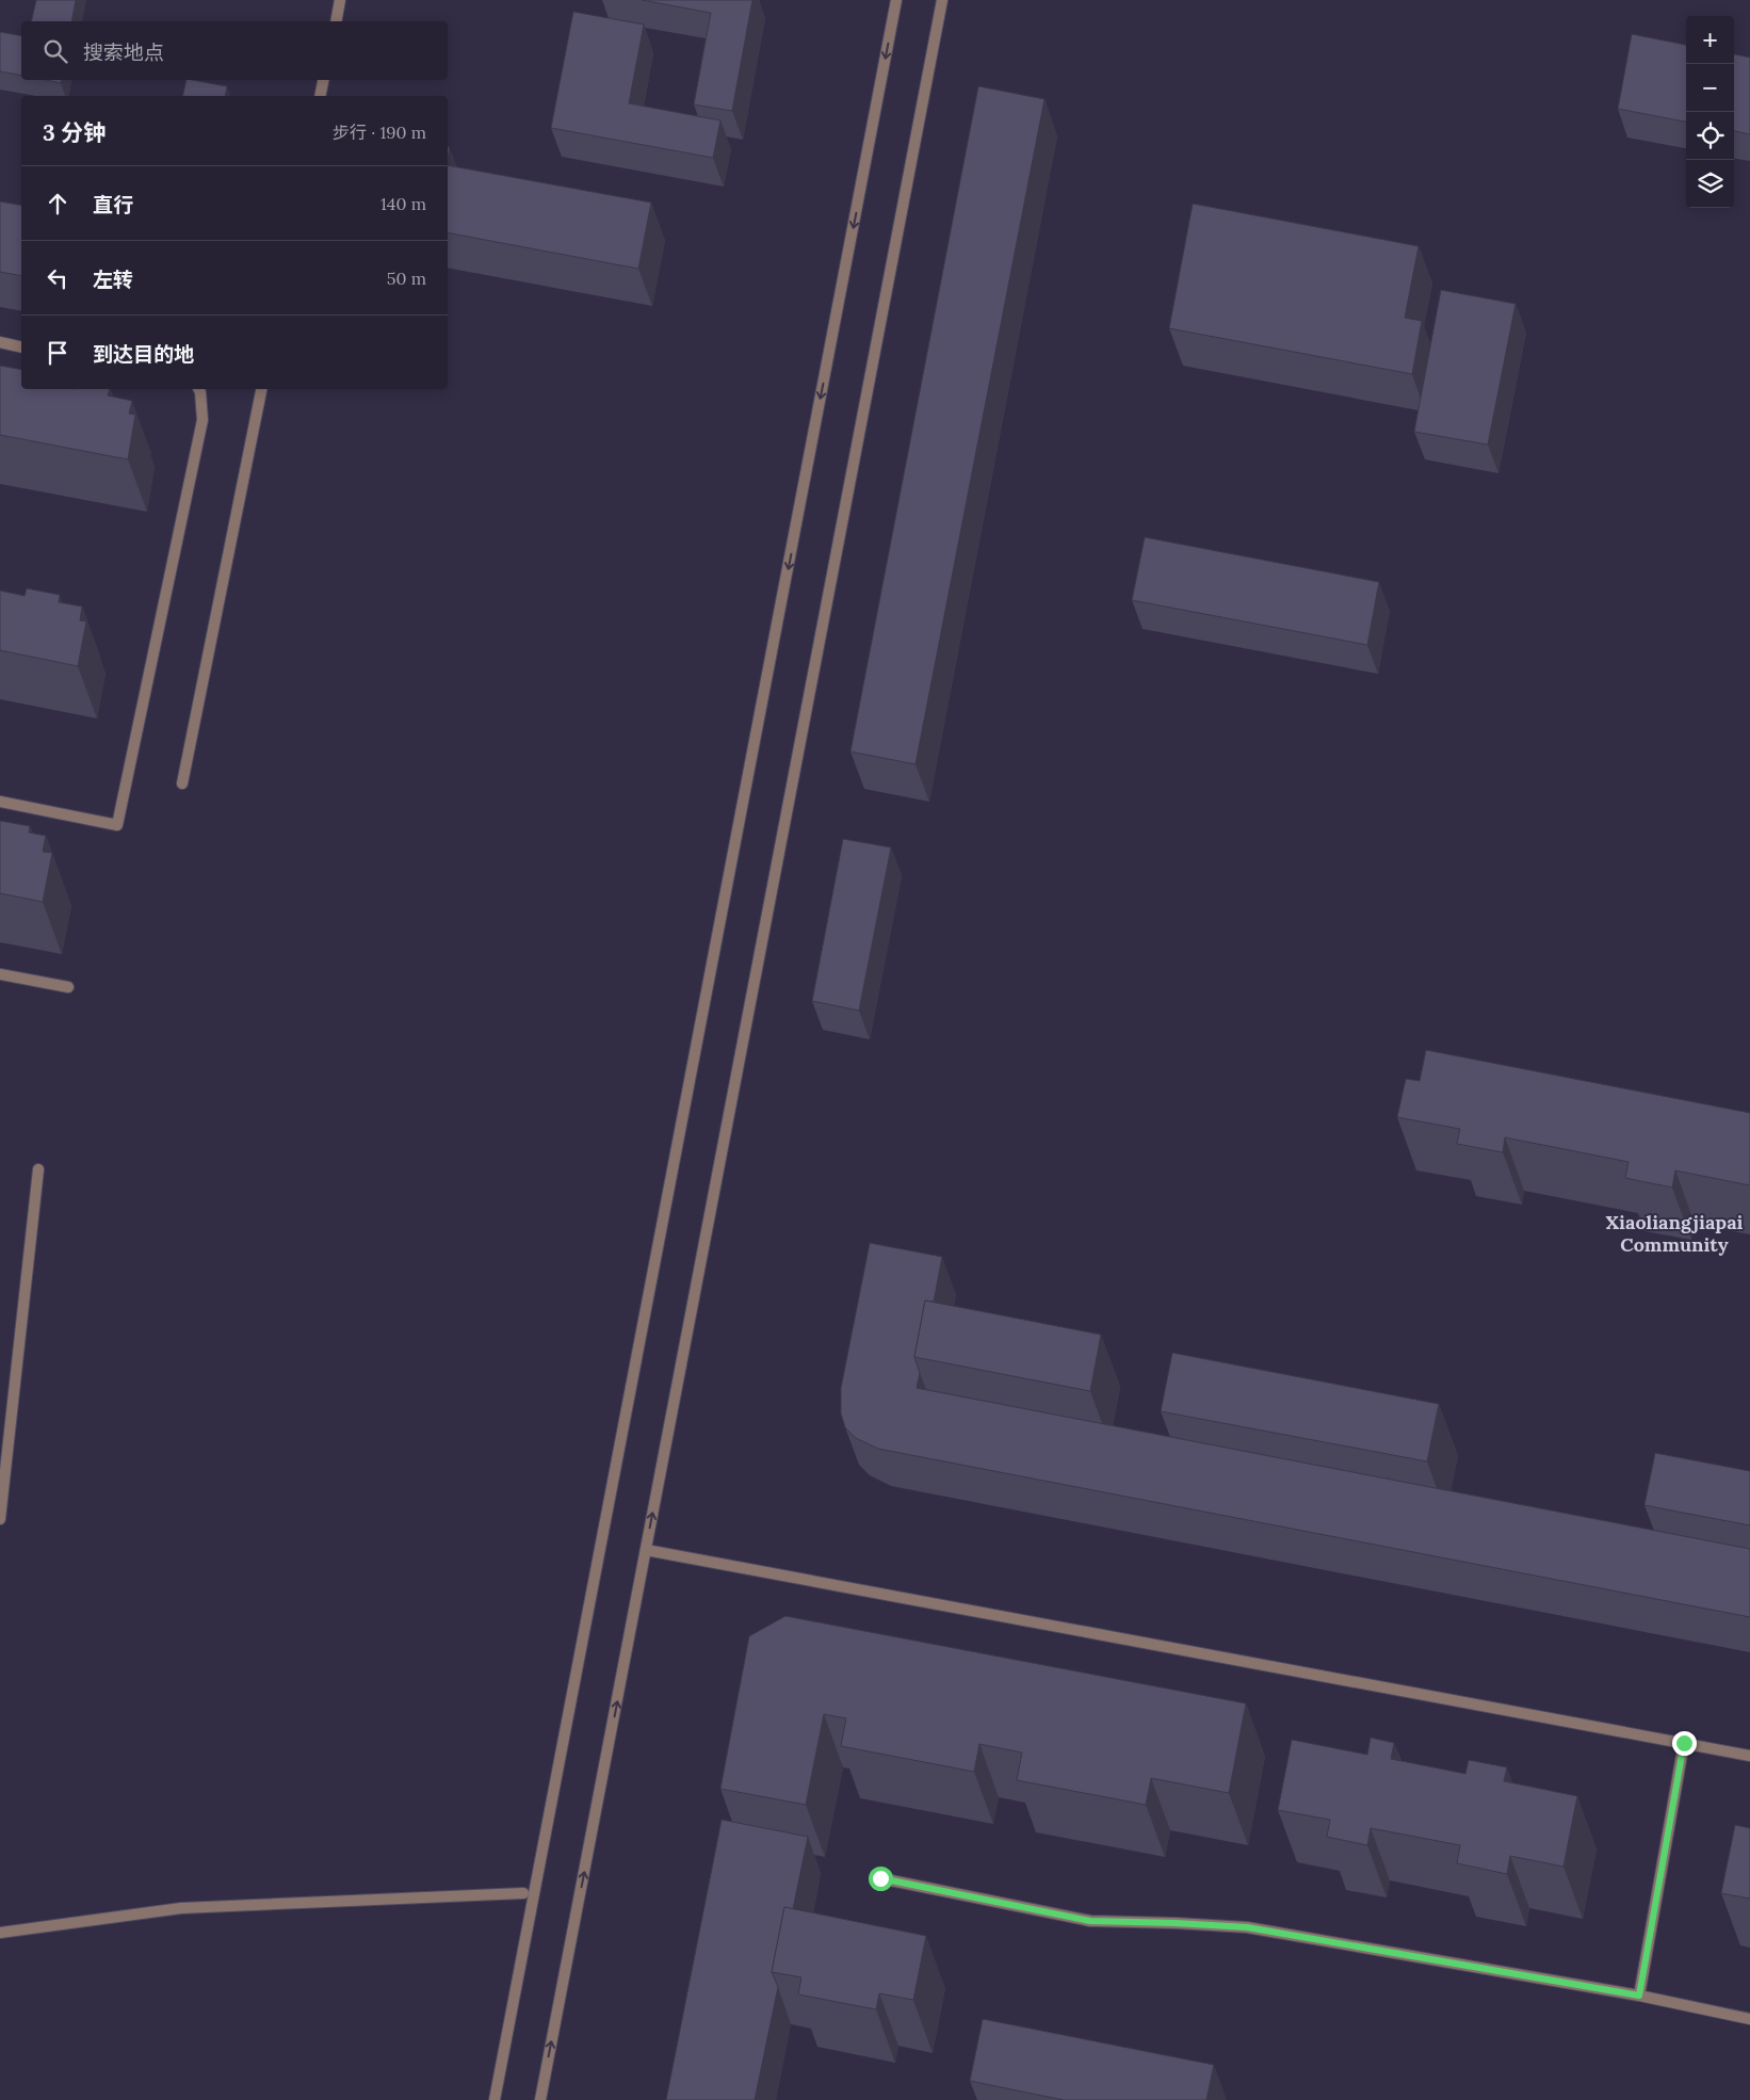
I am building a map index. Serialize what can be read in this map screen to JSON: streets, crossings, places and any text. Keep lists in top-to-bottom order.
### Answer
{
  "districts": ["Xiaoliangjiapai Community"],
  "page": {
    "map_buttons": ["+", "−"],
    "search": "搜索地点",
    "heading": ["3 分钟", "步行 · 190 m"],
    "list": [
      ["直行", "140 m"],
      ["左转", "50 m"],
      "到达目的地"
    ]
  }
}
